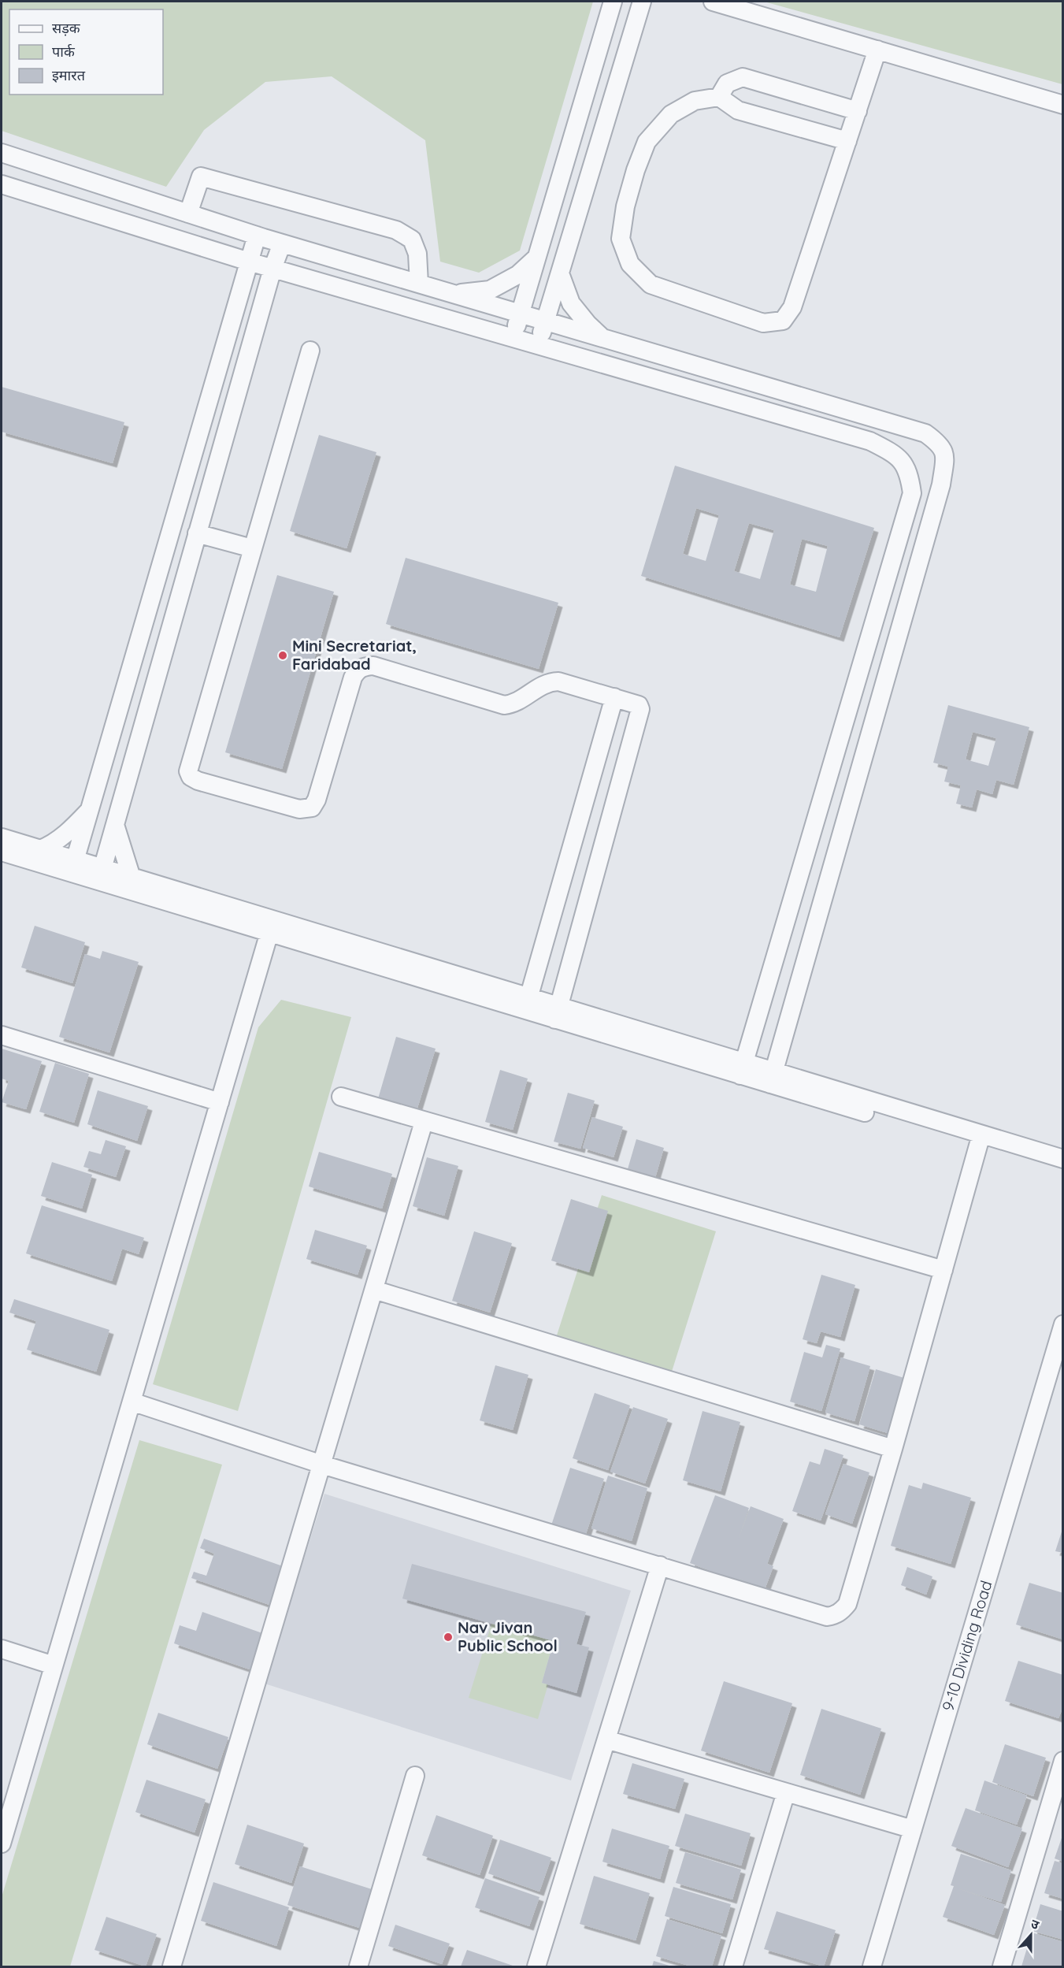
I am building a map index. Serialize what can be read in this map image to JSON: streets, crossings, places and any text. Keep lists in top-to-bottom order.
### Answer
{
  "streets": {
    "street": ["9-10 Dividing Road"]
  },
  "places": ["Mini Secretariat, Faridabad", "Nav Jivan Public School"],
  "legend": ["सड़क", "पार्क", "इमारत"],
  "north": "top"
}
